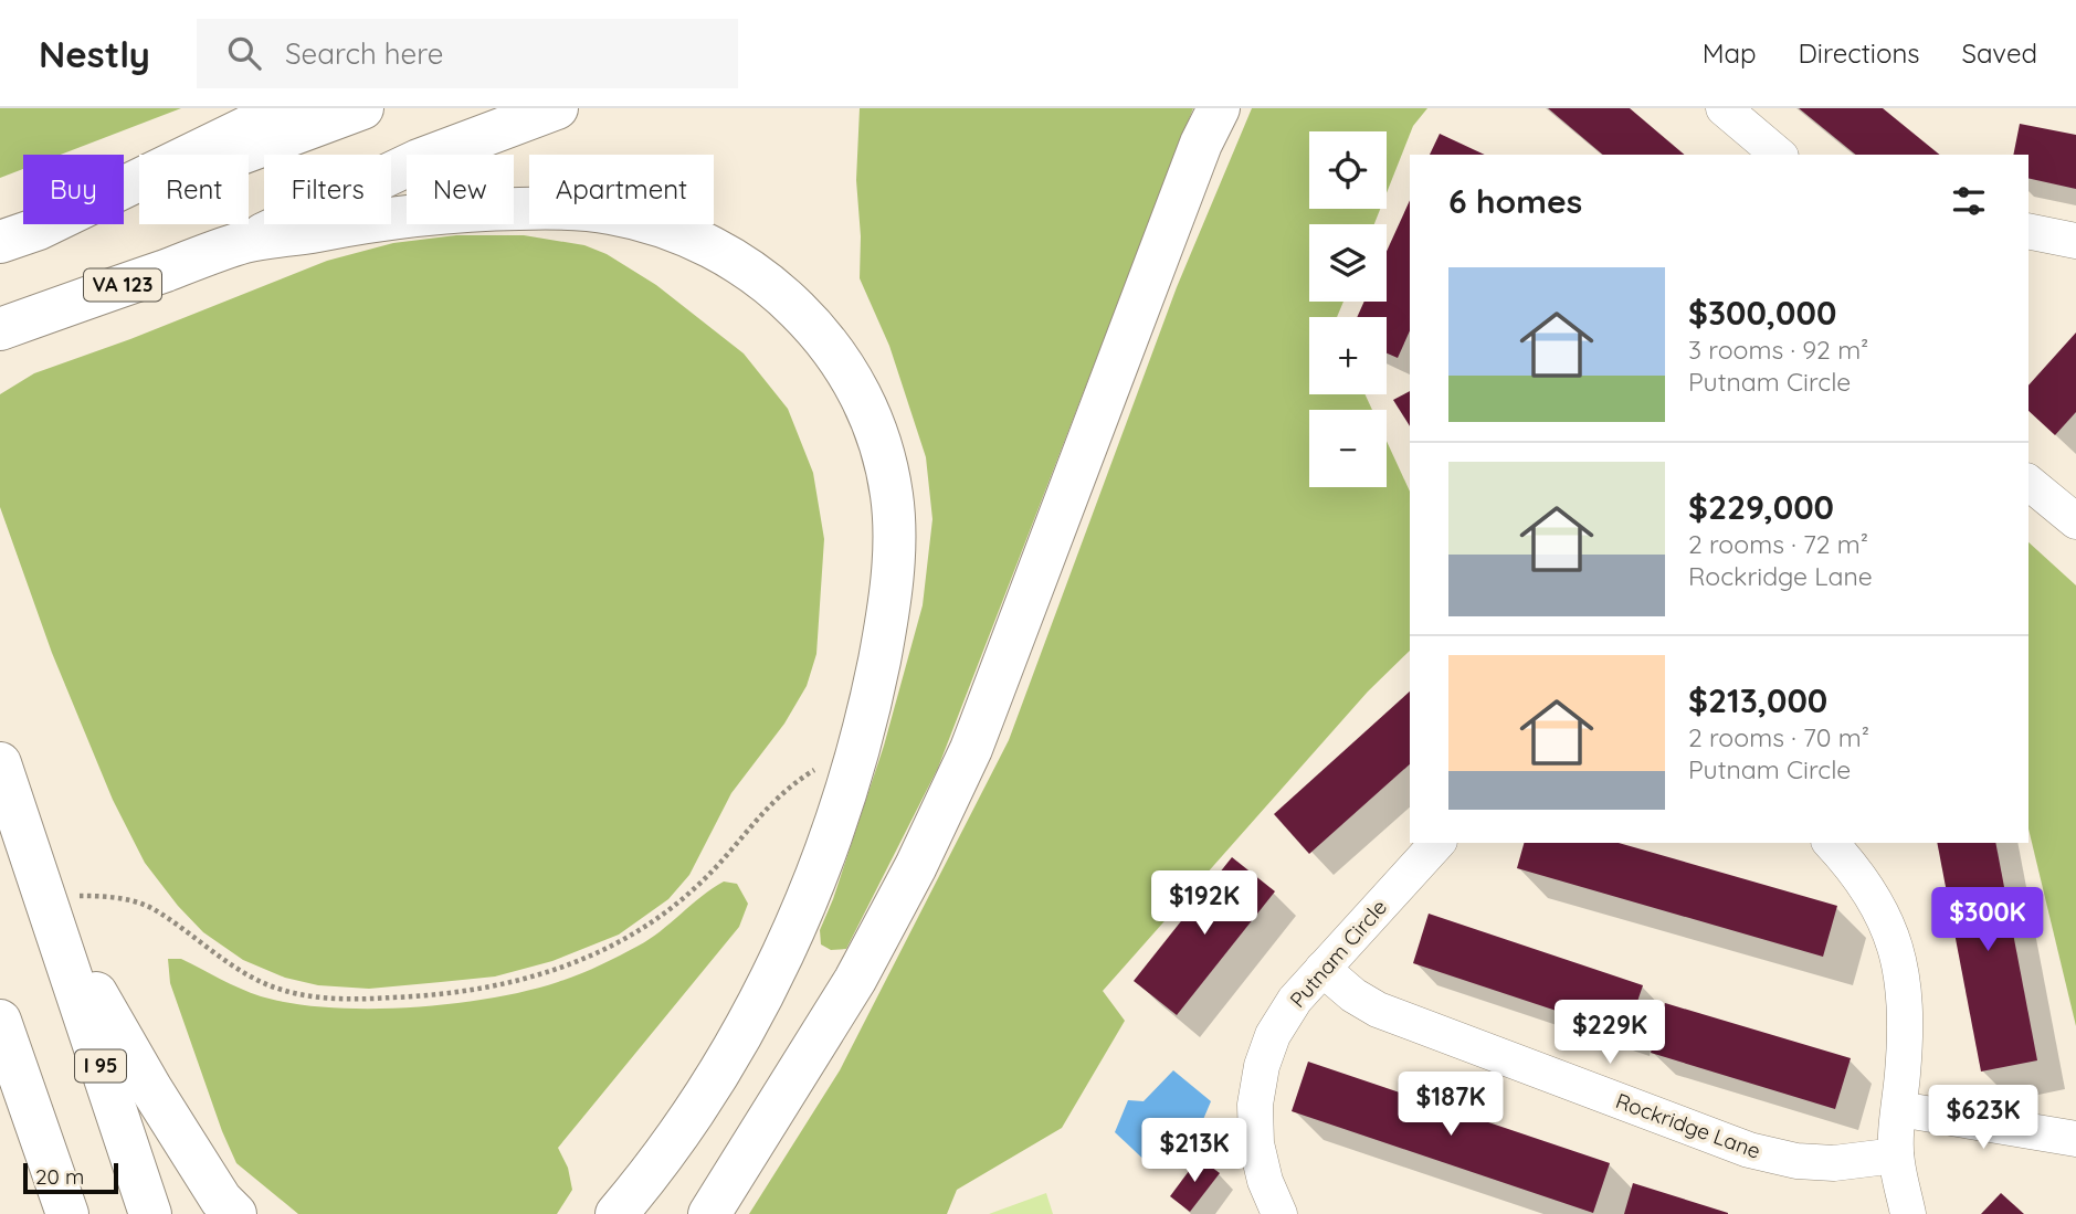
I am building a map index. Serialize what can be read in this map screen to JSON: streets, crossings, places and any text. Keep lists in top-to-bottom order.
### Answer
{
  "streets": {
    "main road": ["VA 123", "I 95"],
    "street": ["Putnam Circle", "Rockridge Lane"]
  },
  "crossings": [
    ["Putnam Circle", "Rockridge Lane"]
  ],
  "scale_bar": "20 m",
  "page": {
    "header": "Nestly",
    "search": "Search here",
    "nav": ["Map", "Directions", "Saved"],
    "map_buttons": ["+", "−"],
    "chip": [
      "Buy",
      "Rent",
      "Filters",
      "New",
      "Apartment"
    ],
    "heading": "6 homes",
    "list": [
      {
        "name": "$300,000",
        "note": "3 rooms · 92 m² · Putnam Circle"
      },
      {
        "name": "$229,000",
        "note": "2 rooms · 72 m² · Rockridge Lane"
      },
      {
        "name": "$213,000",
        "note": "2 rooms · 70 m² · Putnam Circle"
      }
    ],
    "price": [
      "$192K",
      "$300K",
      "$229K",
      "$187K",
      "$623K",
      "$213K"
    ],
    "scale": "20 m"
  }
}
